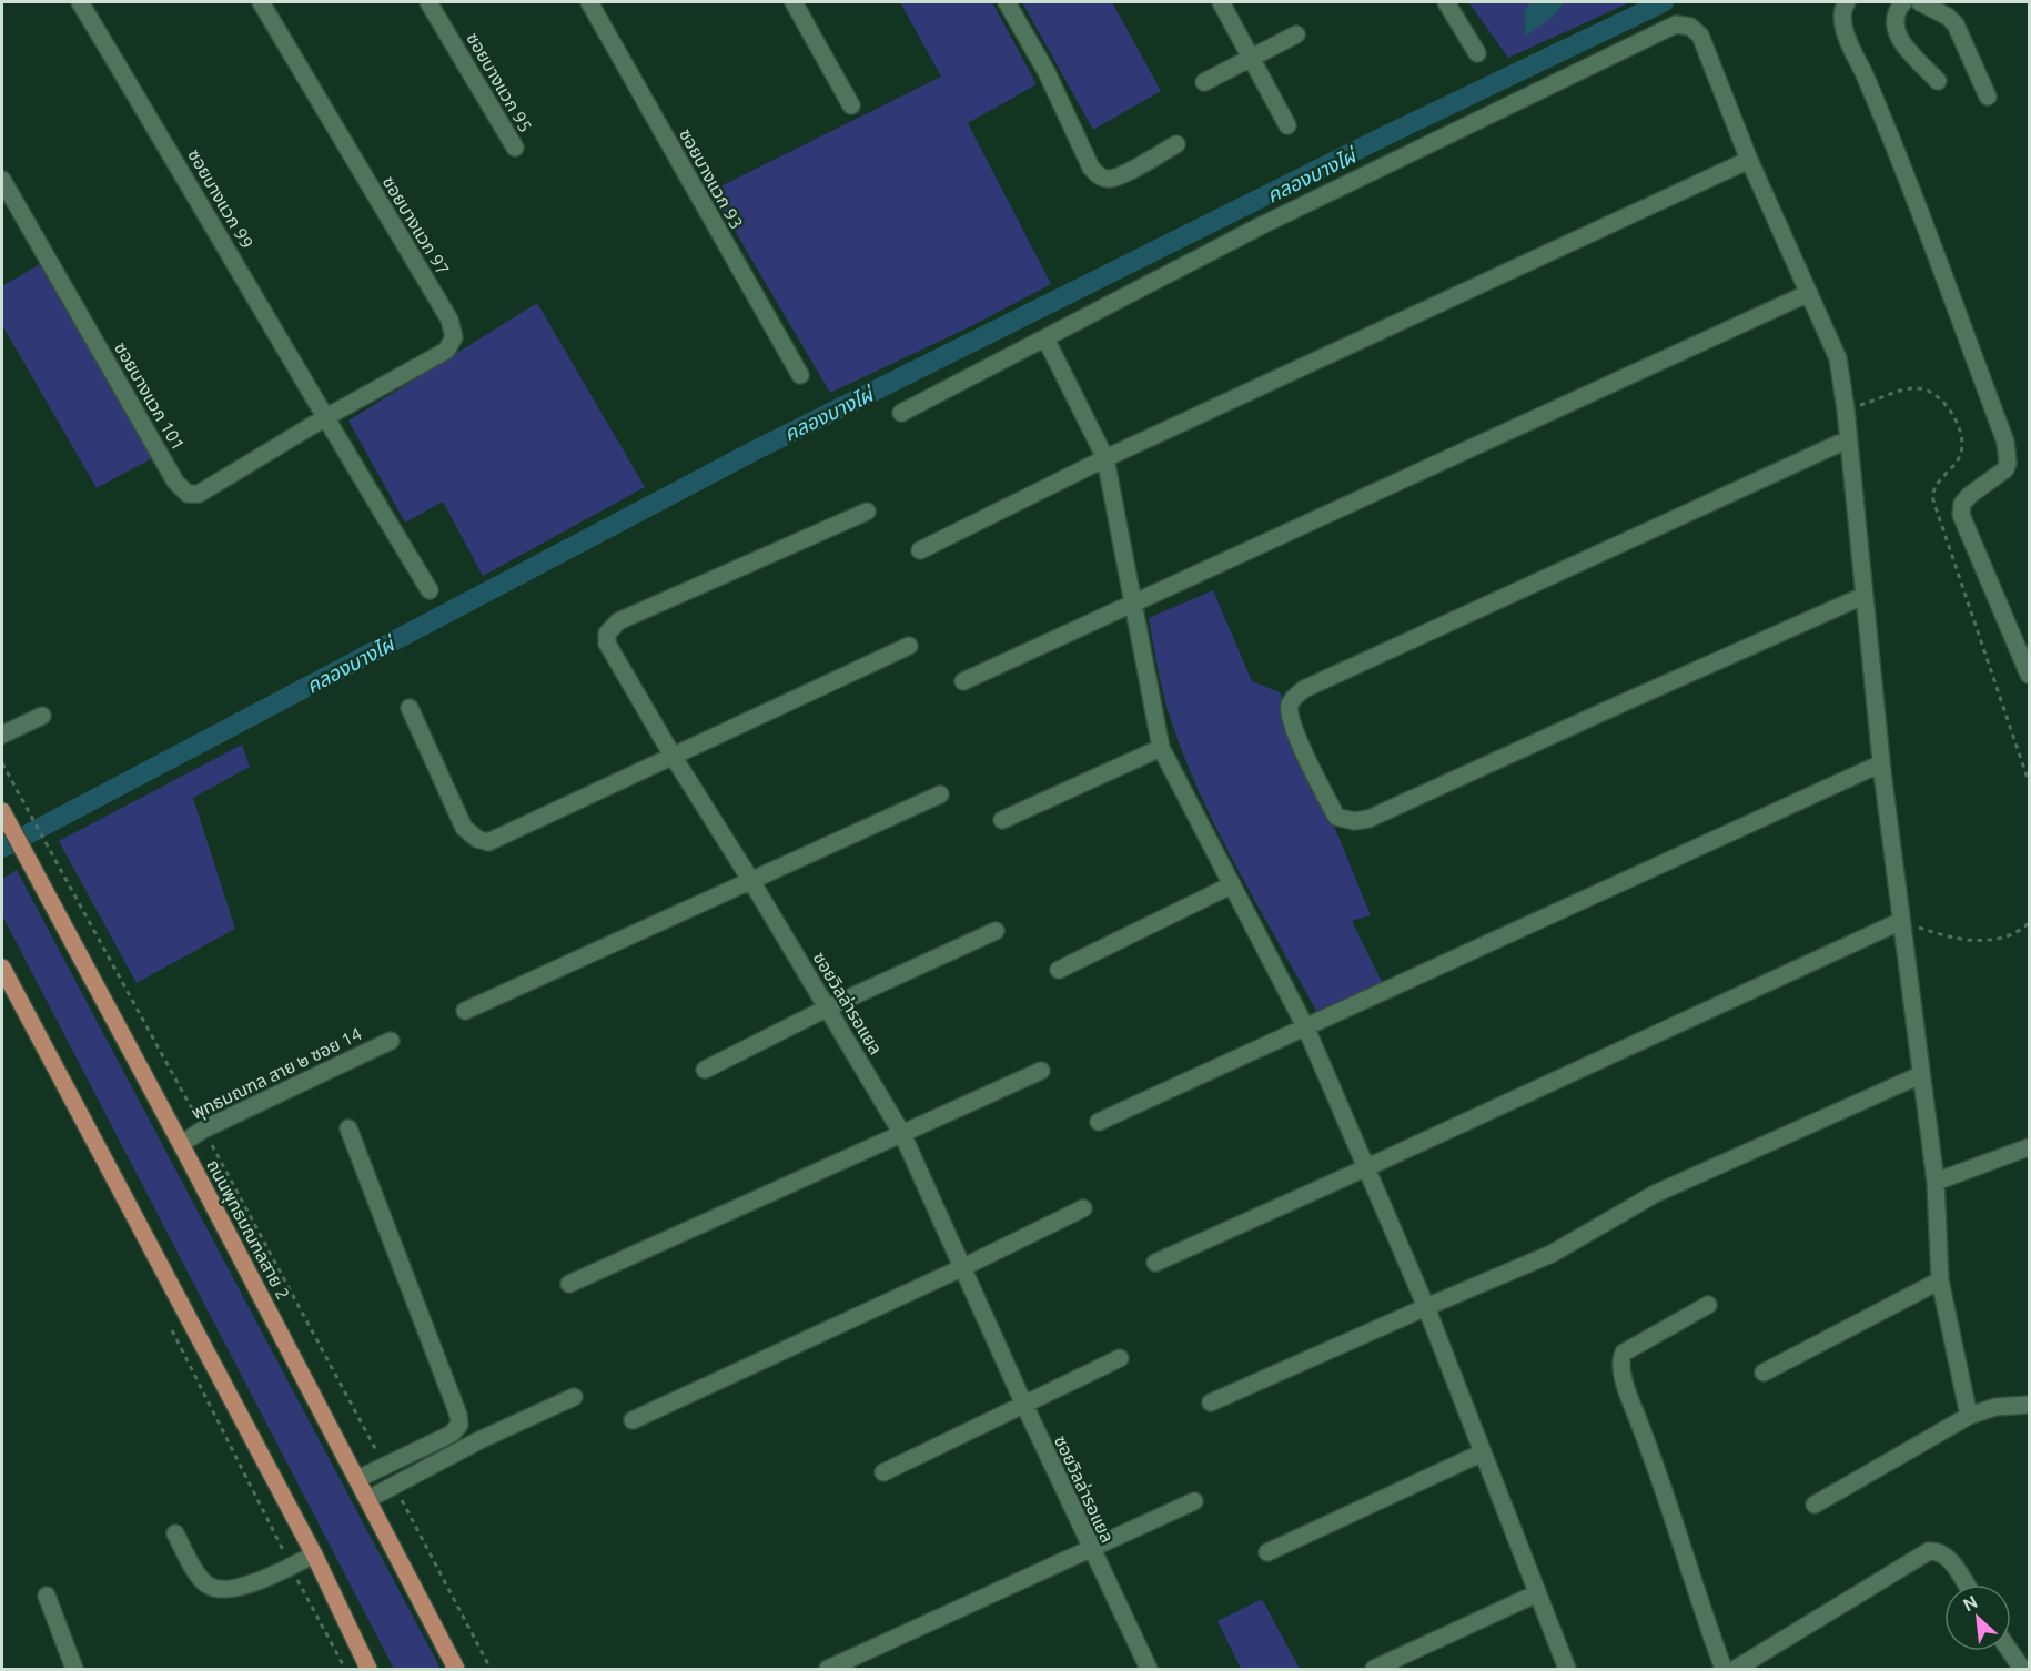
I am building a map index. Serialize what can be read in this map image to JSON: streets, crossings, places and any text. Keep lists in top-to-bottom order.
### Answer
{
  "streets": {
    "main road": ["ถนนพุทธมณฑลสาย 2"],
    "street": [
      "ซอยบางแวก 95",
      "ซอยบางแวก 93",
      "ซอยบางแวก 99",
      "ซอยบางแวก 97",
      "ซอยบางแวก 101",
      "ซอยวิลล่ารอแยล",
      "พุทธมณฑล สาย ๒ ซอย 14"
    ]
  },
  "crossings": [
    ["ซอยบางแวก 99", "ซอยบางแวก 97"],
    ["ซอยบางแวก 99", "ซอยบางแวก 101"],
    ["ซอยบางแวก 97", "ซอยบางแวก 101"],
    ["พุทธมณฑล สาย ๒ ซอย 14", "ถนนพุทธมณฑลสาย 2"]
  ],
  "water": ["คลองบางไผ่"],
  "north": "top left"
}
